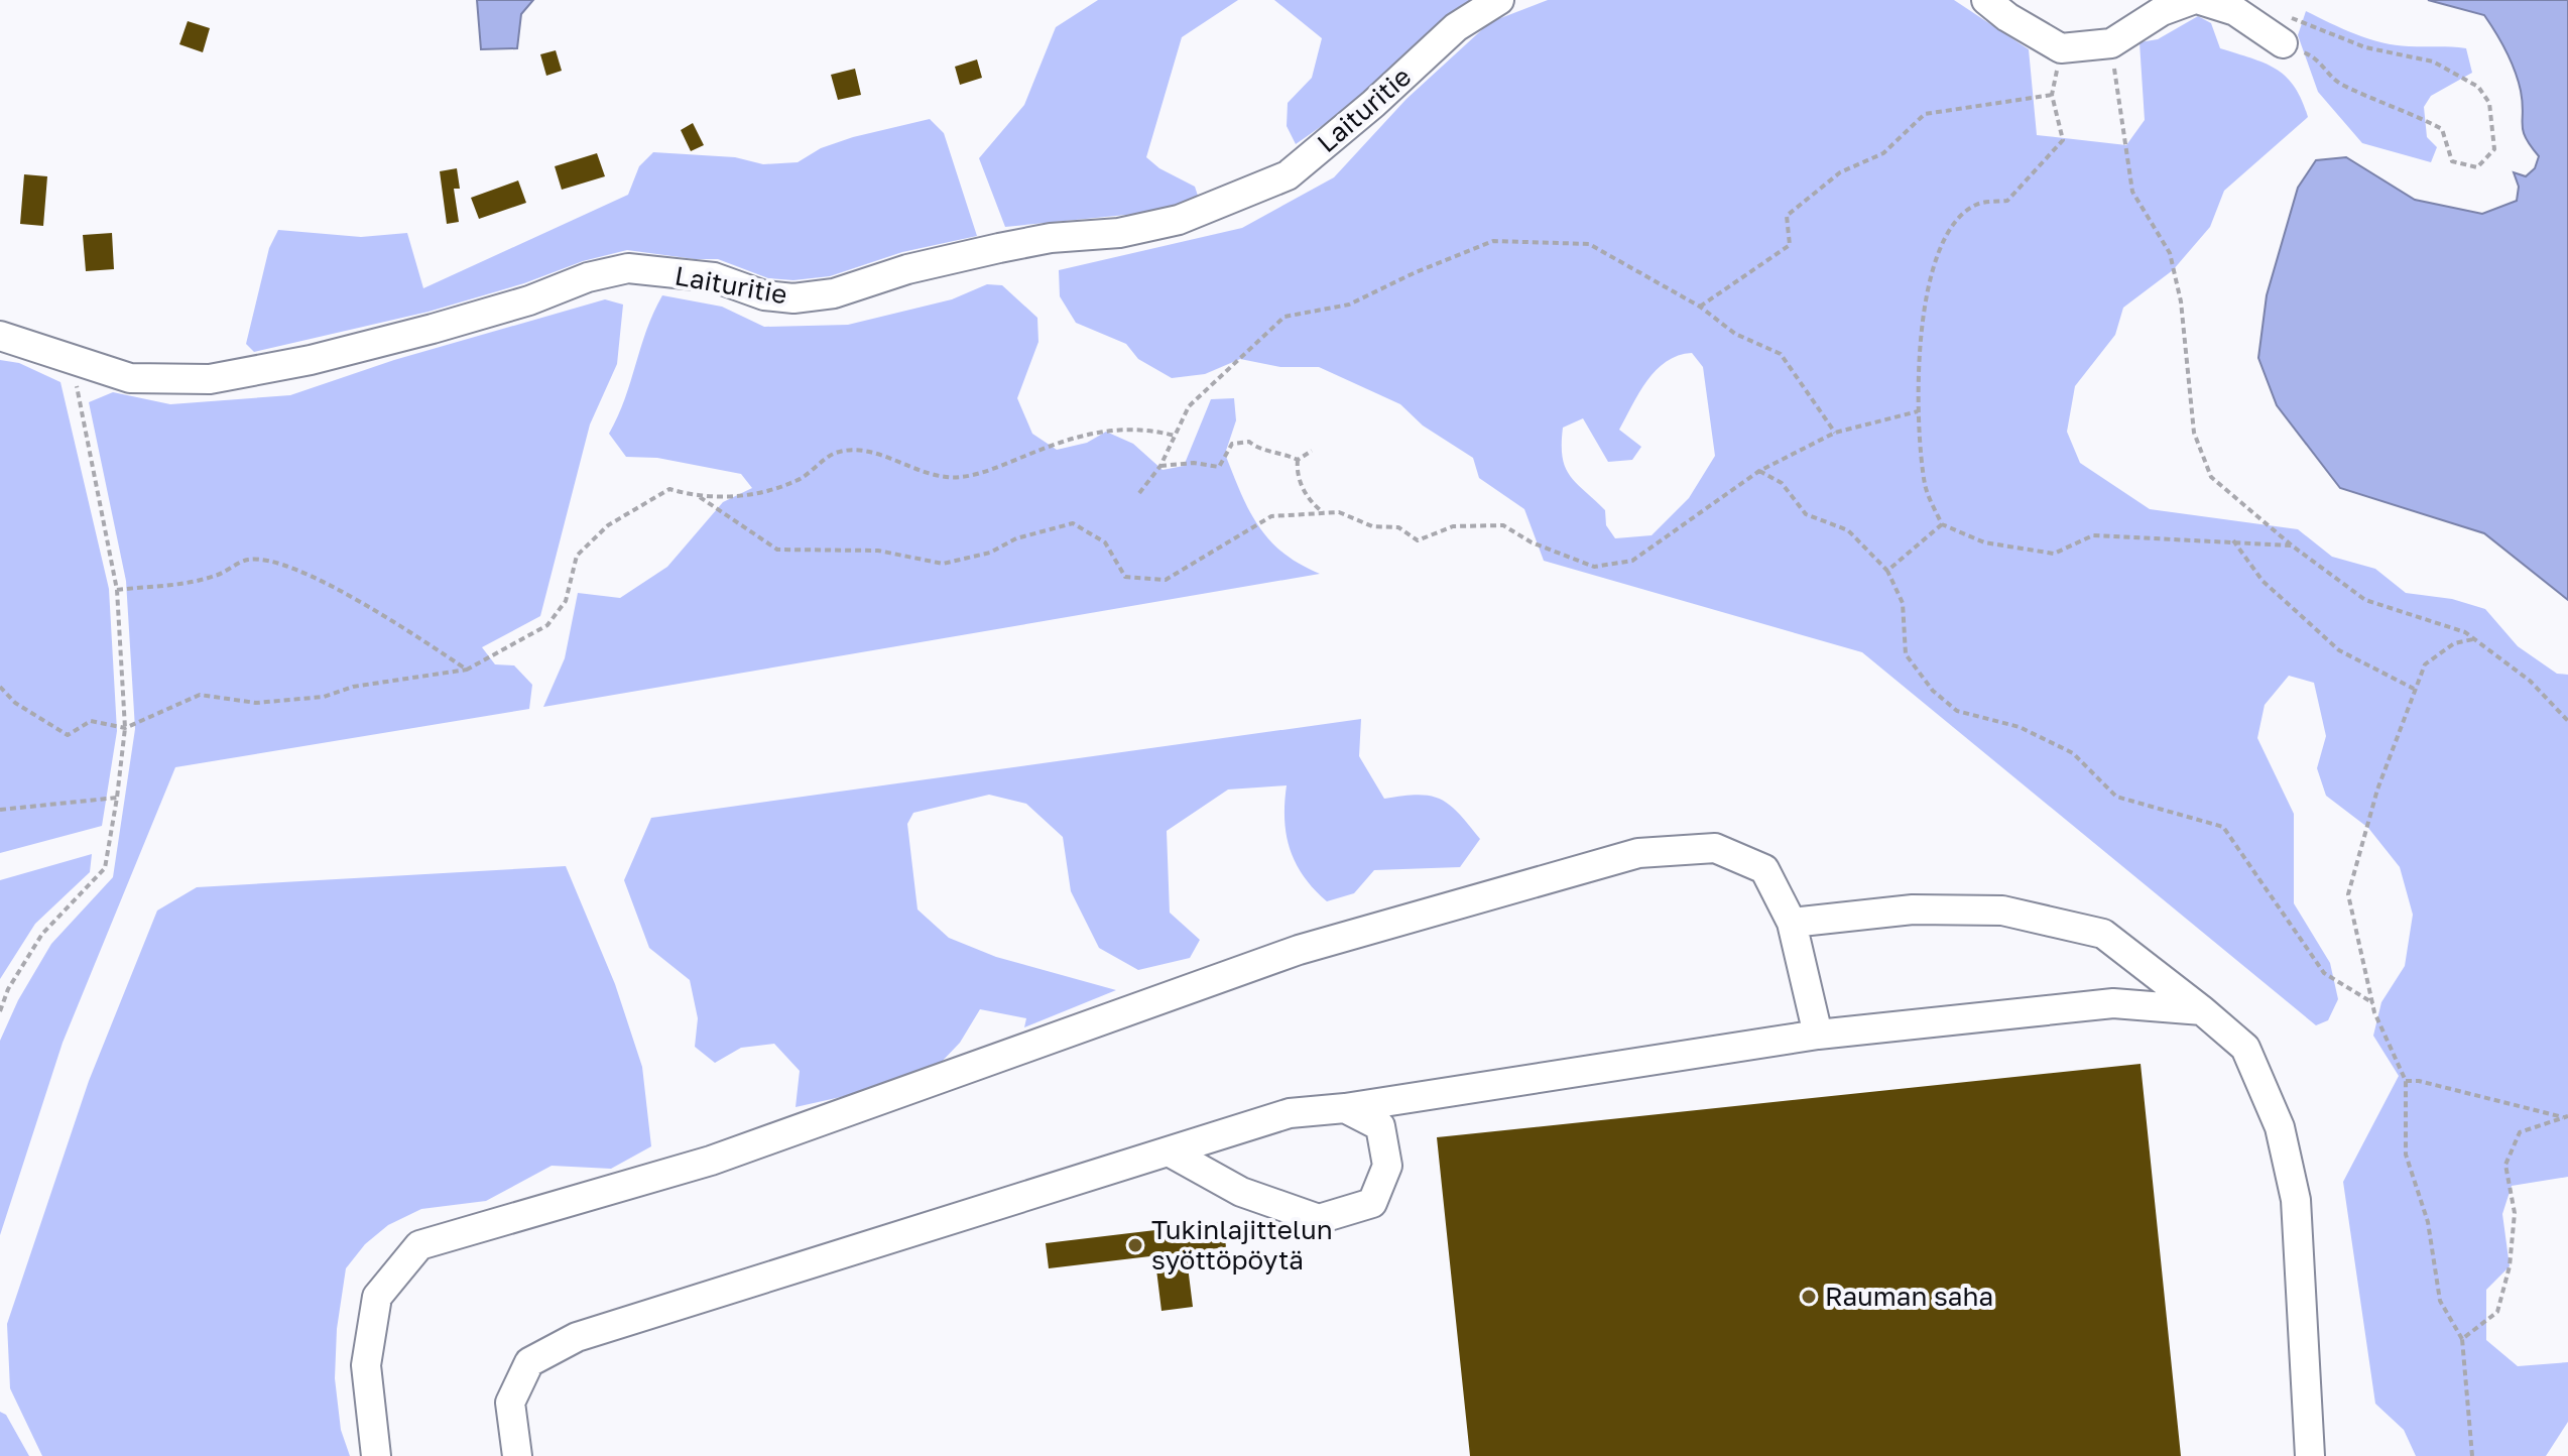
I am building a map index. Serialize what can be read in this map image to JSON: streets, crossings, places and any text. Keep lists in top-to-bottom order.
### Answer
{
  "streets": {
    "street": ["Laituritie"]
  },
  "places": ["Tukinlajittelun syöttöpöytä", "Rauman saha"]
}
